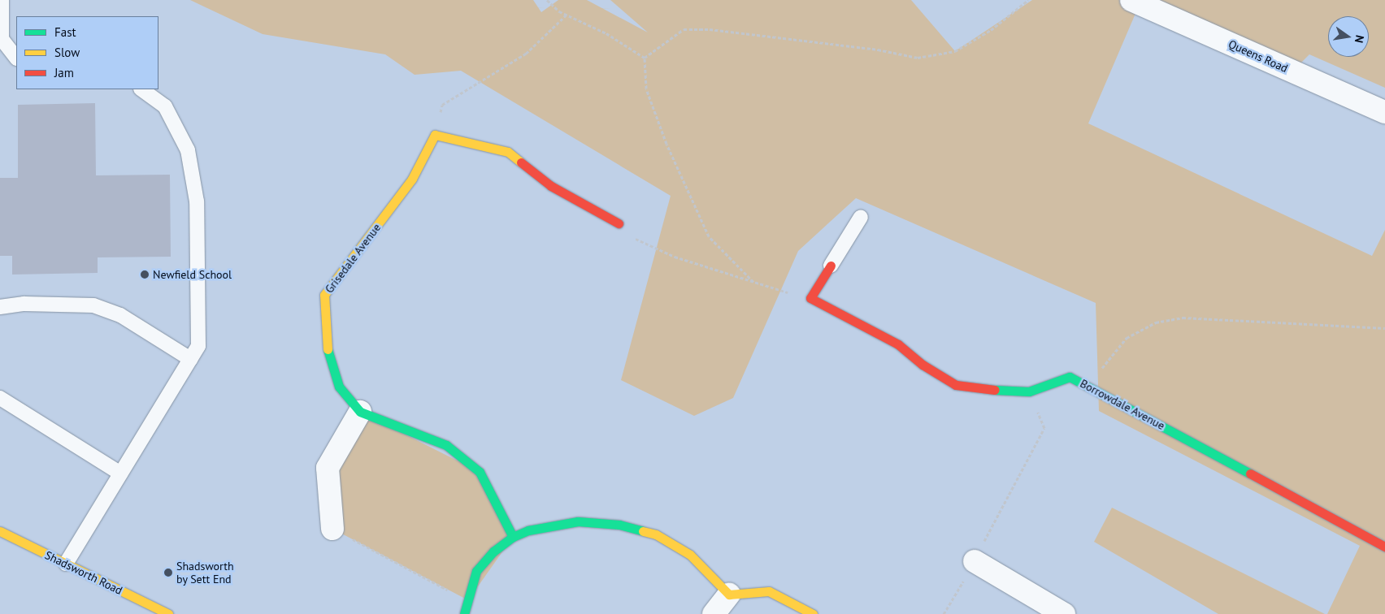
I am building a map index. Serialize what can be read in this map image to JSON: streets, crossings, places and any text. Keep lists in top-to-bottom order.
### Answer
{
  "streets": {
    "street": [
      "Queens Road",
      "Grisedale Avenue",
      "Borrowdale Avenue",
      "Shadsworth Road"
    ]
  },
  "places": ["Newfield School", "Shadsworth by Sett End"],
  "legend": ["Fast", "Slow", "Jam"],
  "north": "right"
}
